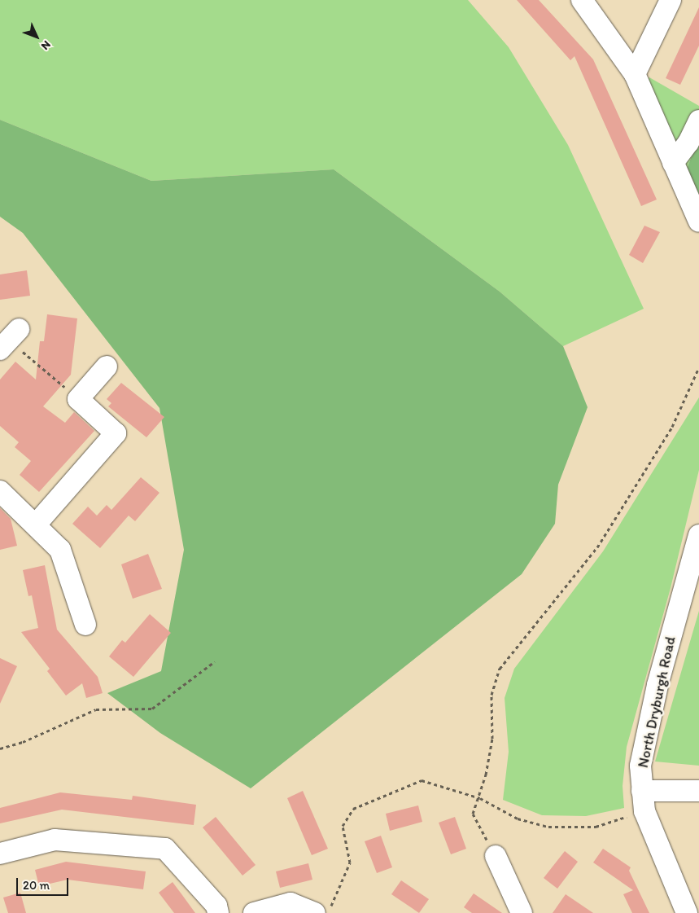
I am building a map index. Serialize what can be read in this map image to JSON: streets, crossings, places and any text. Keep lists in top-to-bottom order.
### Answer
{
  "streets": {
    "street": ["North Dryburgh Road"]
  },
  "scale_bar": "20 m",
  "north": "bottom right"
}
